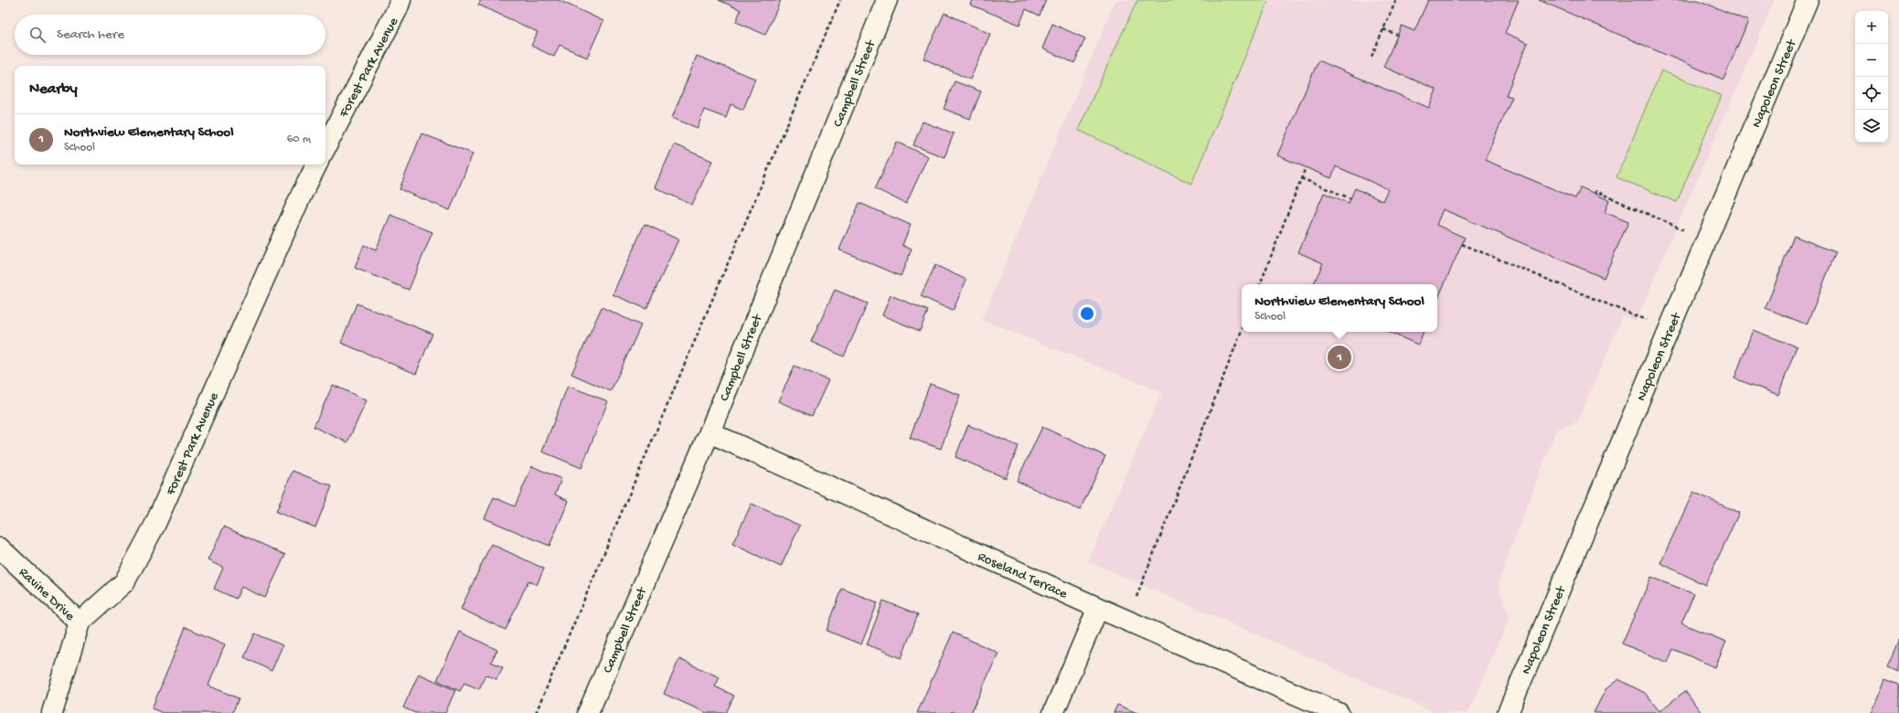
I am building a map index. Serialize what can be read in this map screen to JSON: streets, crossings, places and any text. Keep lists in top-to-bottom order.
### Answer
{
  "streets": {
    "street": [
      "Forest Park Avenue",
      "Campbell Street",
      "Napoleon Street",
      "Roseland Terrace",
      "Ravine Drive"
    ]
  },
  "crossings": [
    ["Forest Park Avenue", "Ravine Drive"],
    ["Campbell Street", "Roseland Terrace"]
  ],
  "page": {
    "map_buttons": ["+", "−"],
    "search": "Search here",
    "heading": "Nearby",
    "list": [
      {
        "mark": "1",
        "name": "Northview Elementary School",
        "note": "School",
        "value": "60 m"
      }
    ],
    "popup": ["Northview Elementary School", "School"],
    "pins": "1"
  }
}
